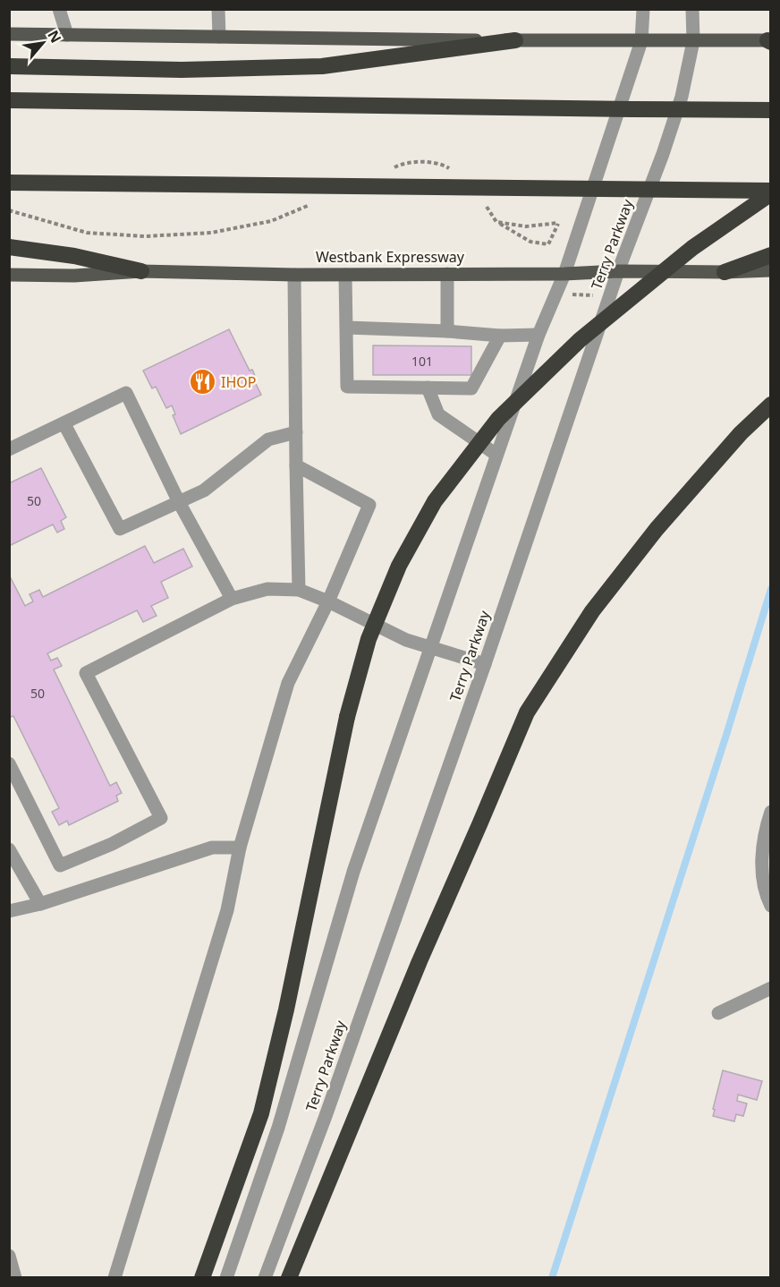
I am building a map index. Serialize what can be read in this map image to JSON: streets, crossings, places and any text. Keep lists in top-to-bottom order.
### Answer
{
  "streets": {
    "main road": ["Westbank Expressway"],
    "street": ["Terry Parkway"]
  },
  "crossings": [
    ["Terry Parkway", "Westbank Expressway"]
  ],
  "places": {
    "restaurant": ["IHOP"]
  },
  "house_numbers": ["101", "50", "50"],
  "north": "top right"
}
